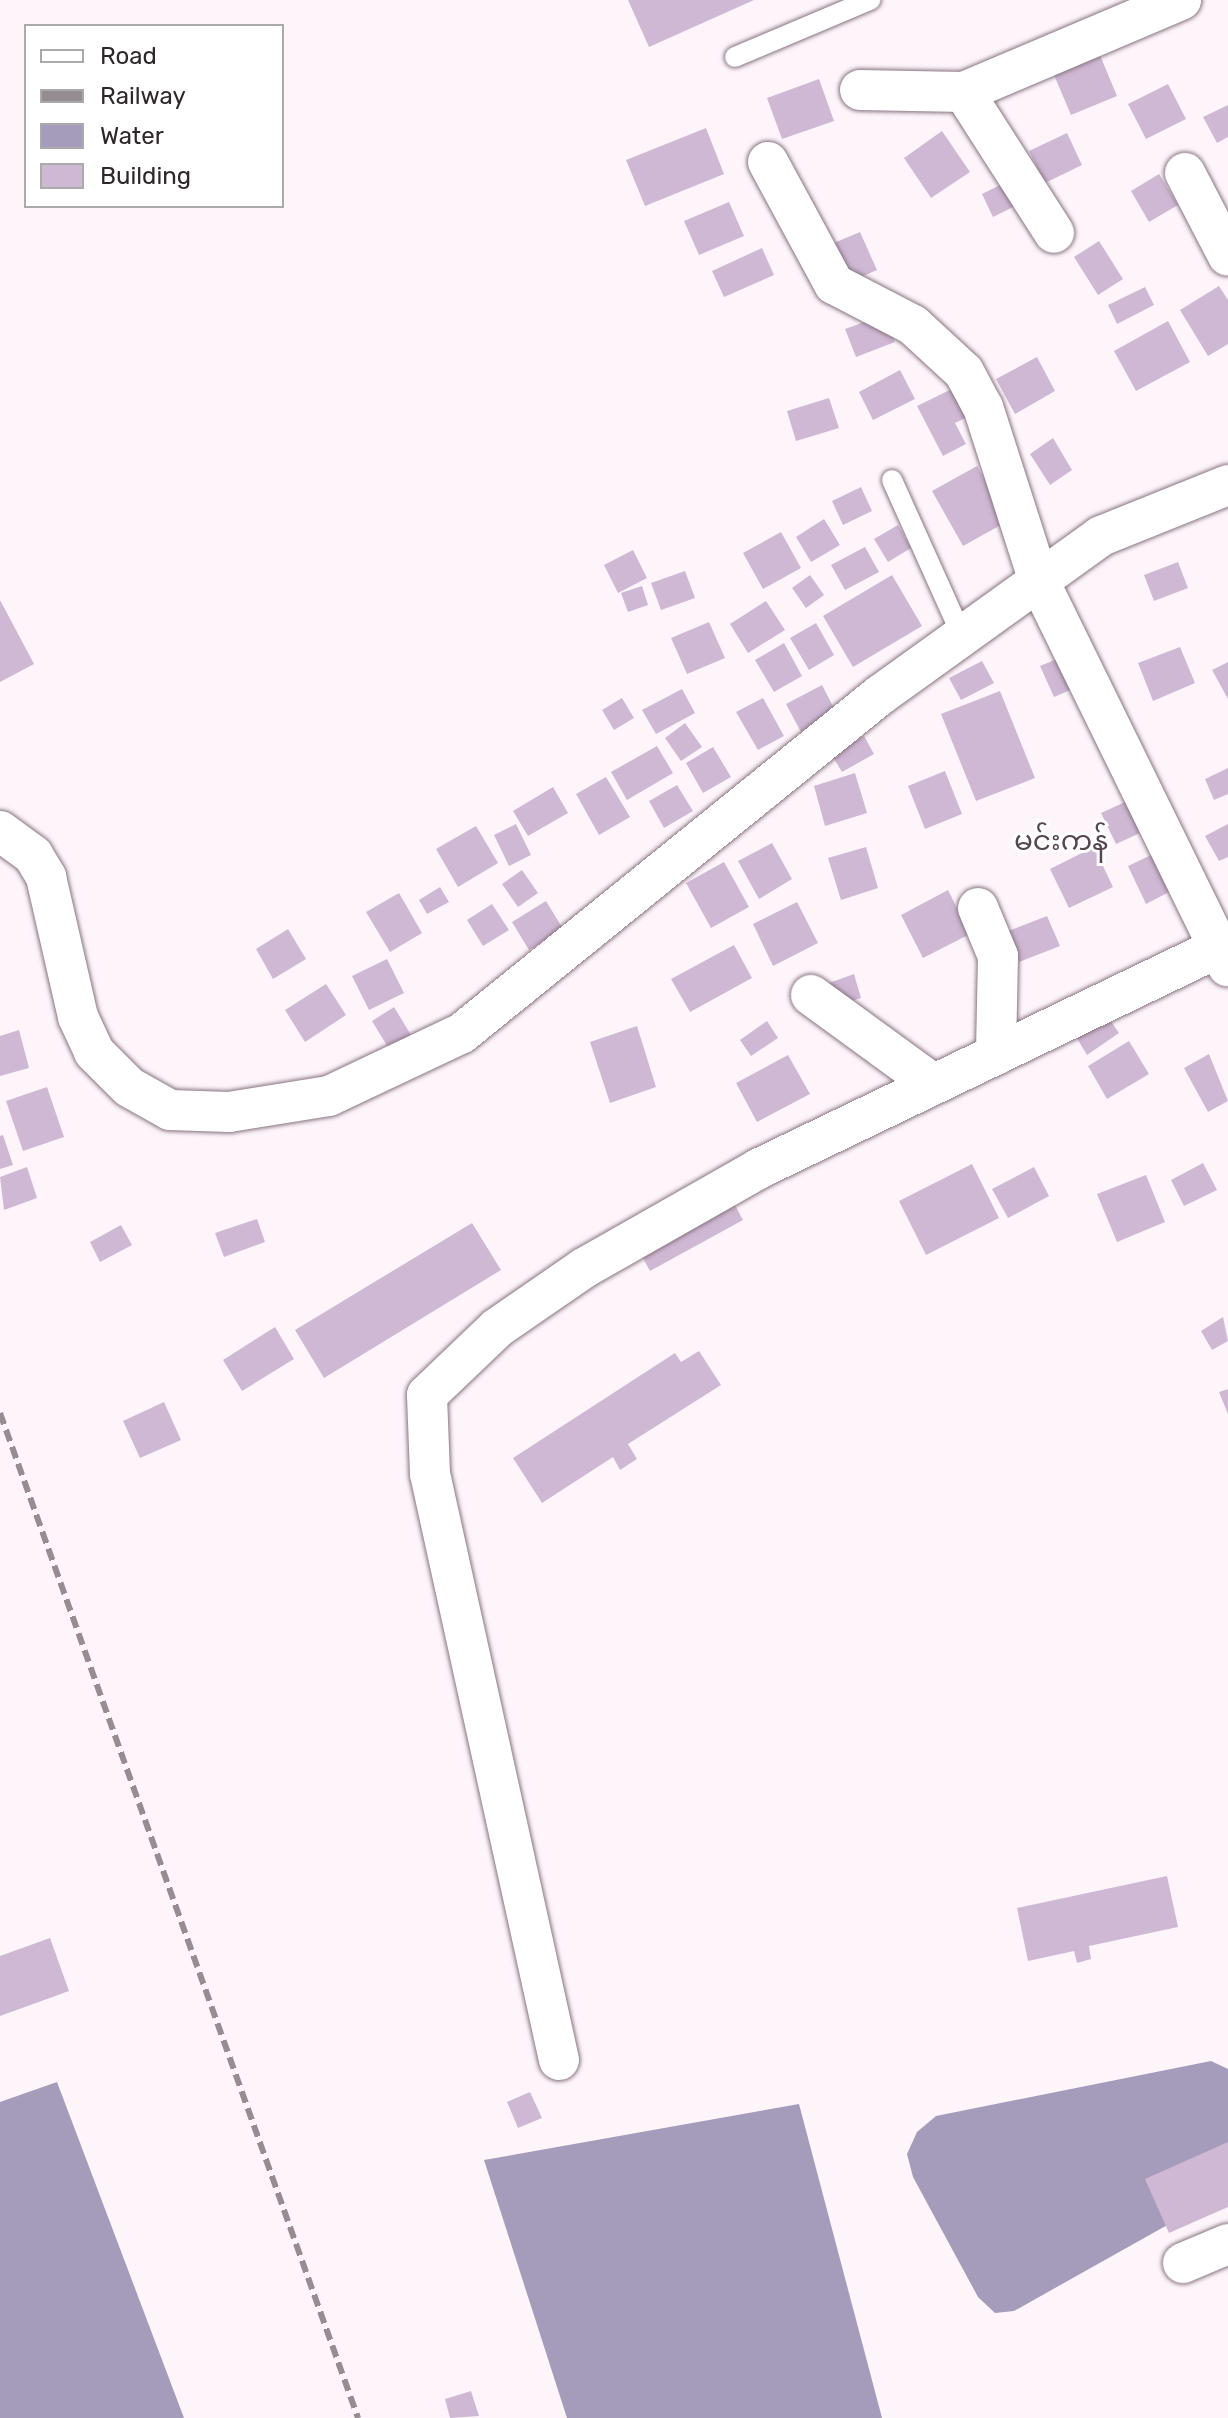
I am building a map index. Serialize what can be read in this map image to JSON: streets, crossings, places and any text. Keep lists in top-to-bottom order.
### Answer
{
  "districts": ["မင်းကန်"],
  "legend": [
    "Road",
    "Railway",
    "Water",
    "Building"
  ]
}
